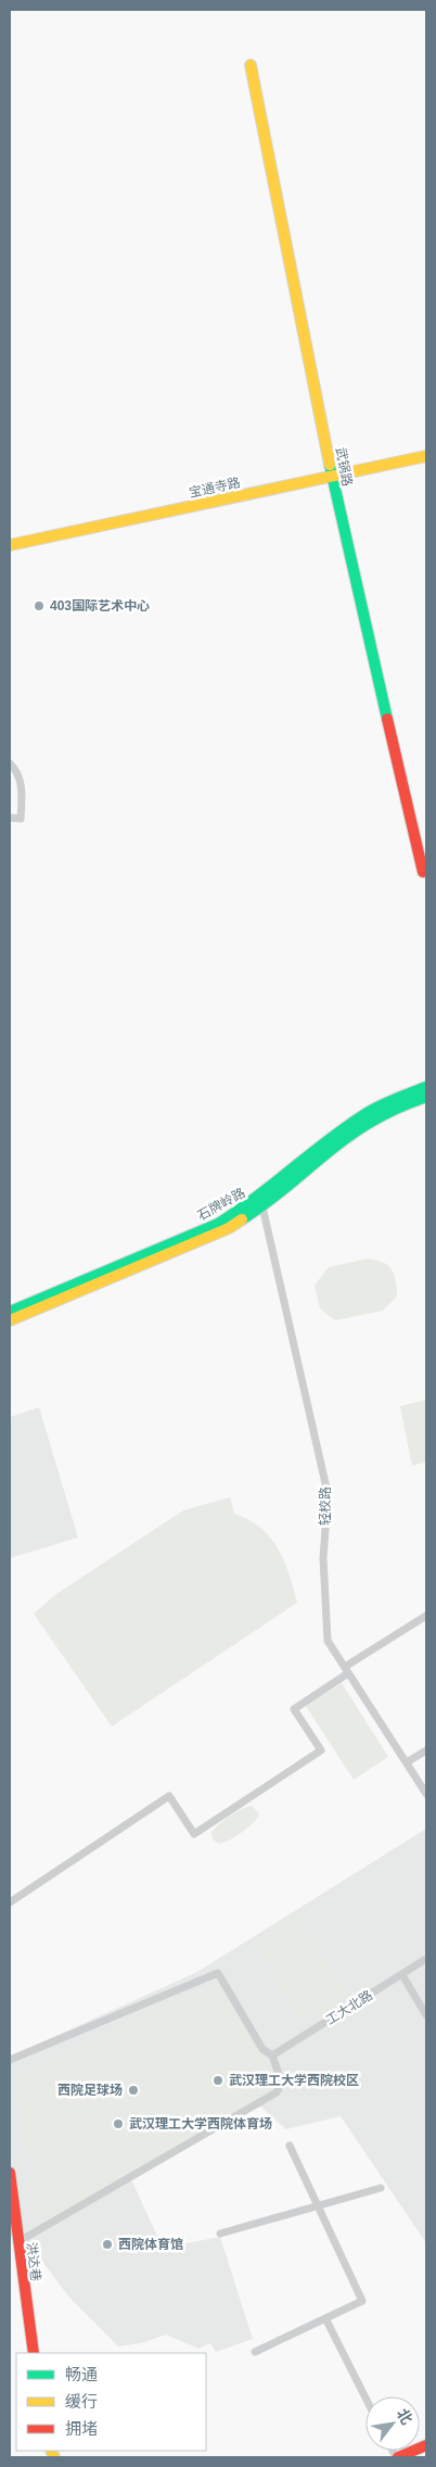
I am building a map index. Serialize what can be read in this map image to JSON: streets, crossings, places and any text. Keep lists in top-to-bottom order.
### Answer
{
  "streets": {
    "street": [
      "武锅路",
      "宝通寺路",
      "石牌岭路",
      "轻校路",
      "工大北路",
      "洪达巷"
    ]
  },
  "crossings": [
    ["武锅路", "宝通寺路"],
    ["石牌岭路", "轻校路"]
  ],
  "places": [
    "403国际艺术中心",
    "武汉理工大学西院校区",
    "西院足球场",
    "武汉理工大学西院体育场",
    "西院体育馆"
  ],
  "legend": ["畅通", "缓行", "拥堵"],
  "north": "top right"
}
